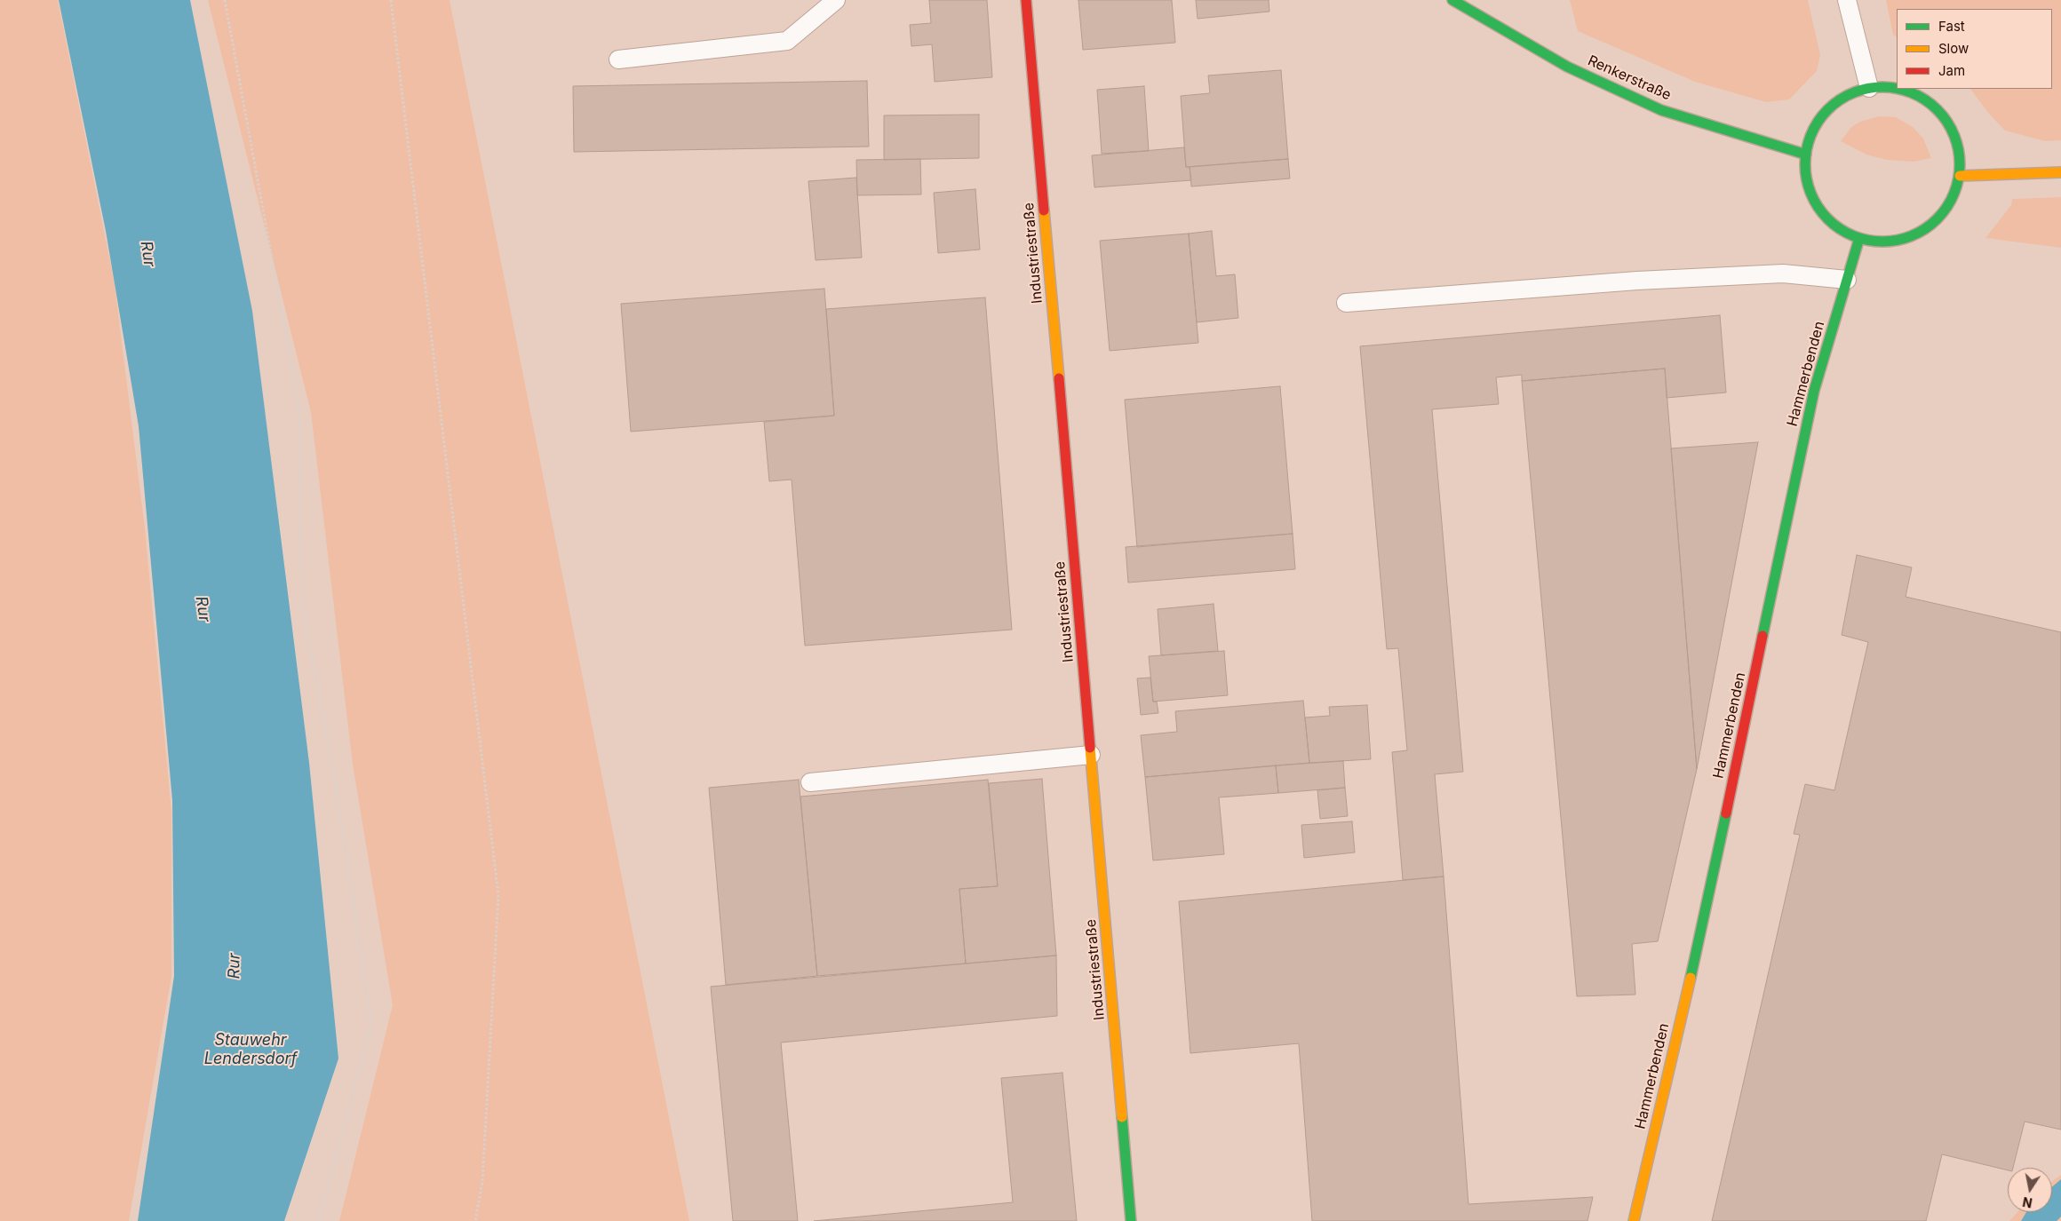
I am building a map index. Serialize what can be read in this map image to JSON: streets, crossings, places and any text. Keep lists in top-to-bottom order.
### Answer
{
  "streets": {
    "street": ["Renkerstraße", "Industriestraße", "Hammerbenden"]
  },
  "crossings": [
    ["Renkerstraße", "Hammerbenden"]
  ],
  "water": ["Rur", "Stauwehr Lendersdorf"],
  "legend": ["Fast", "Slow", "Jam"],
  "north": "bottom"
}
